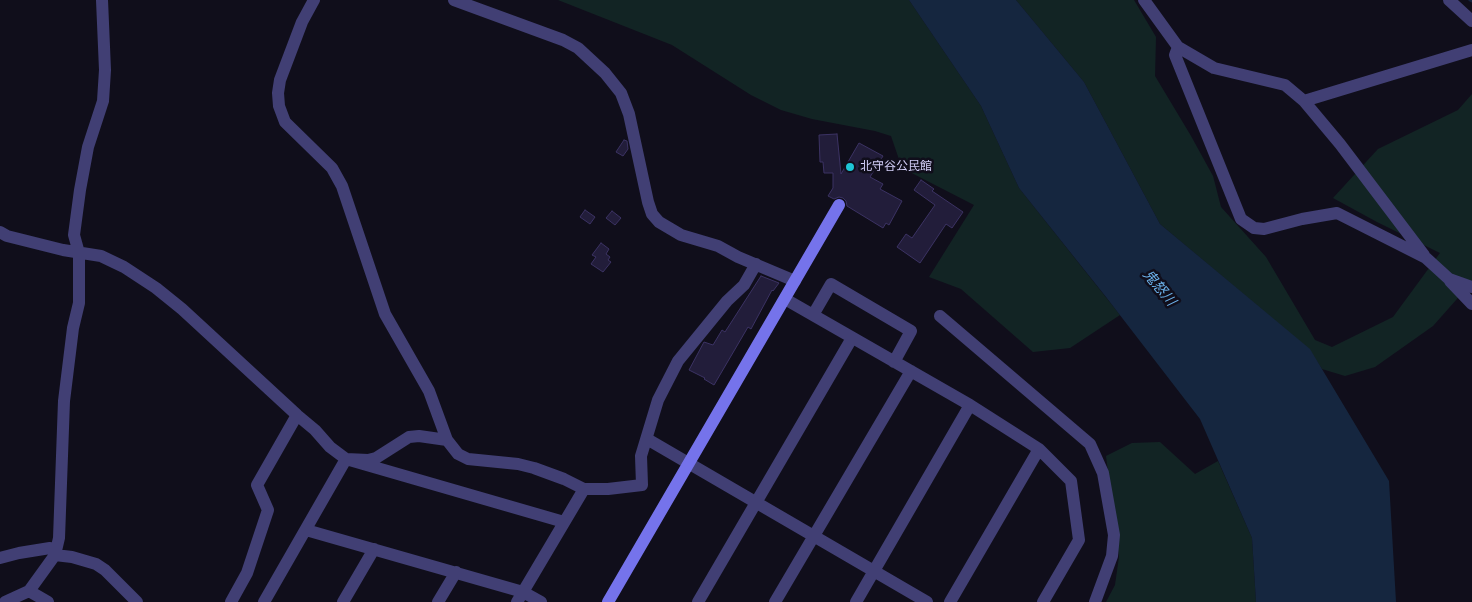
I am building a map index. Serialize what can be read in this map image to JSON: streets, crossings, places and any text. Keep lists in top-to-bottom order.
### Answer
{
  "water": ["鬼怒川"],
  "places": ["北守谷公民館"]
}
